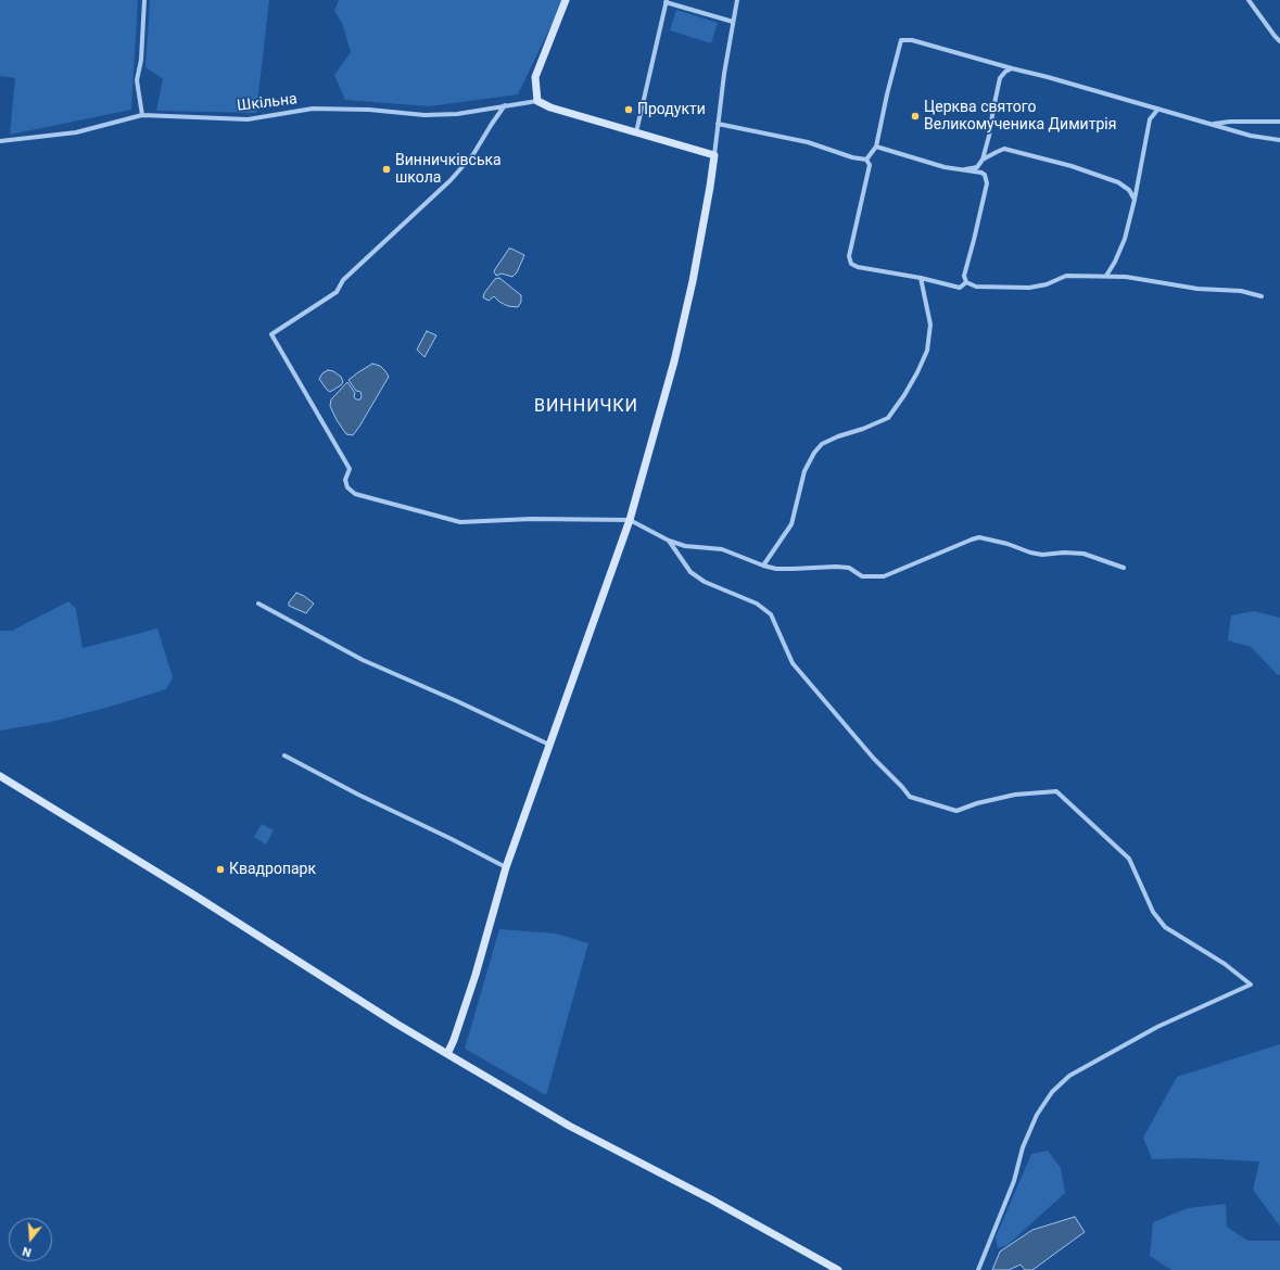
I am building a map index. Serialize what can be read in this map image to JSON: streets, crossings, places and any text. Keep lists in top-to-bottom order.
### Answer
{
  "streets": {
    "street": ["Шкільна"]
  },
  "districts": ["ВИННИЧКИ"],
  "places": [
    "Продукти",
    "Церква святого Великомученика Димитрія",
    "Винничківська школа",
    "Квадропарк"
  ],
  "north": "bottom"
}
